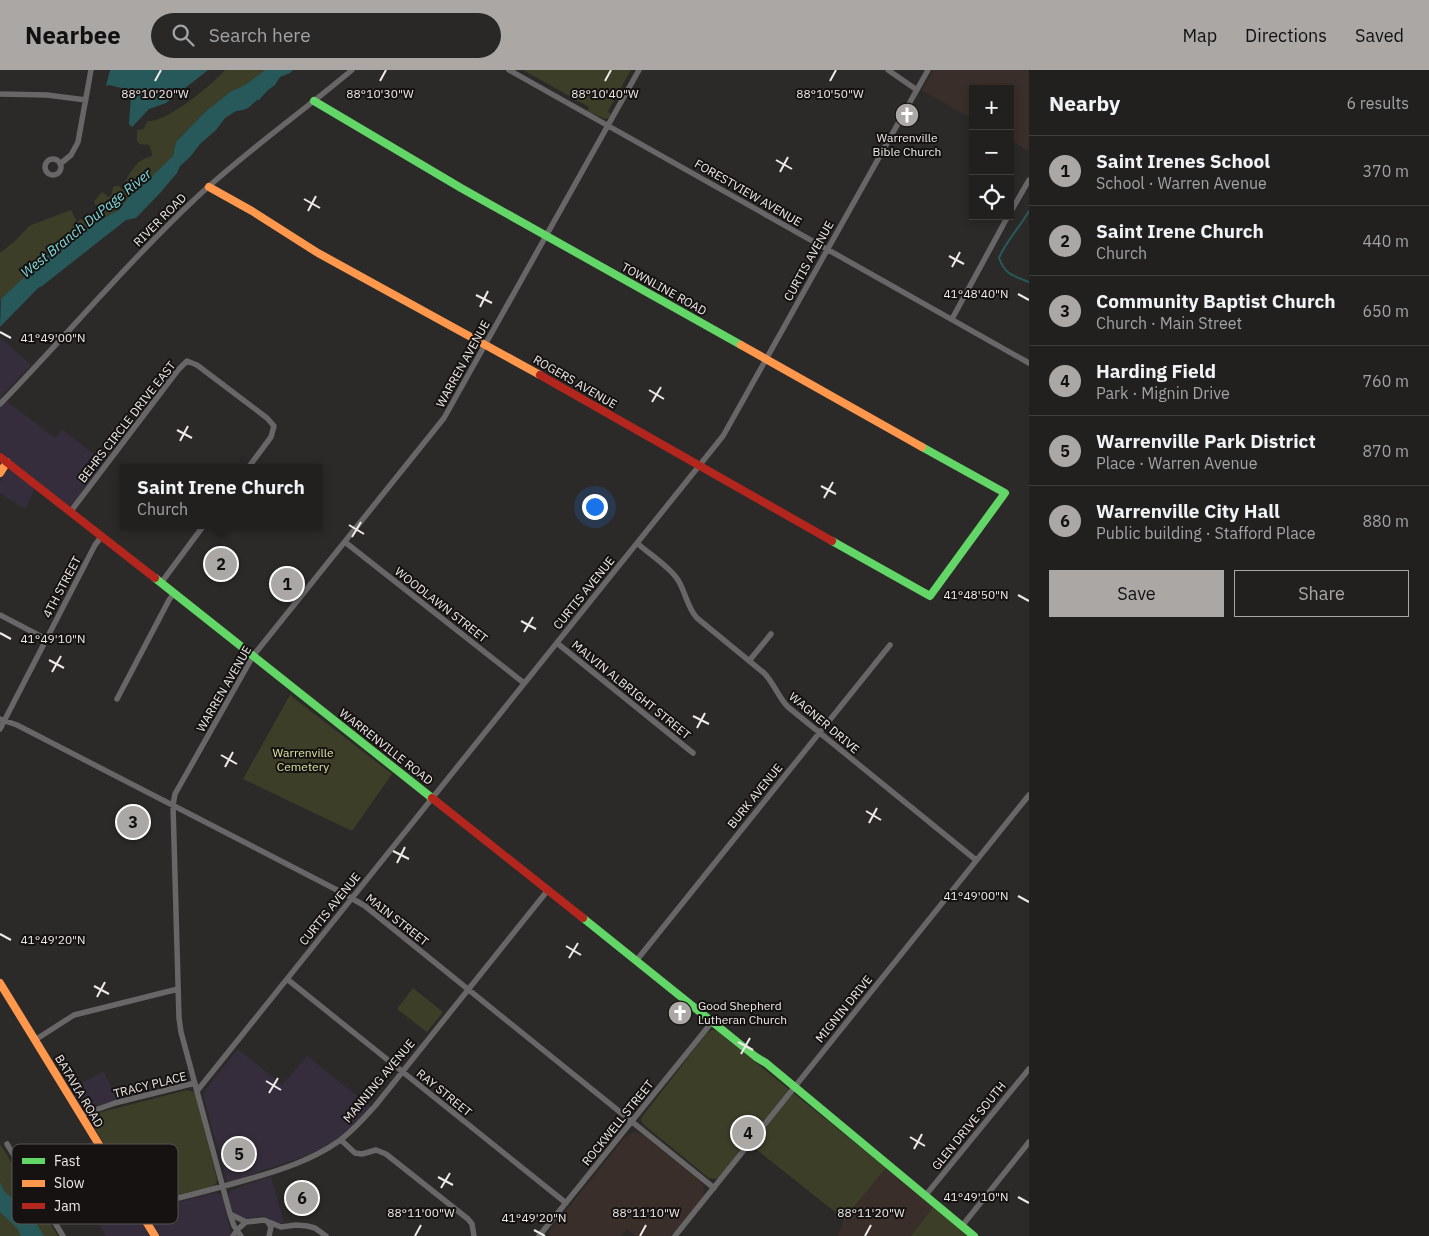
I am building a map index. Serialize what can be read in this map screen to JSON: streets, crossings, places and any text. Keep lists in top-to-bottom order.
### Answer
{
  "streets": {
    "street": [
      "FORESTVIEW AVENUE",
      "RIVER ROAD",
      "CURTIS AVENUE",
      "TOWNLINE ROAD",
      "WARREN AVENUE",
      "ROGERS AVENUE",
      "BEHRS CIRCLE DRIVE EAST",
      "4TH STREET",
      "WOODLAWN STREET",
      "MALVIN ALBRIGHT STREET",
      "WAGNER DRIVE",
      "WARRENVILLE ROAD",
      "BURK AVENUE",
      "MAIN STREET",
      "MIGNIN DRIVE",
      "MANNING AVENUE",
      "TRACY PLACE",
      "BATAVIA ROAD",
      "RAY STREET",
      "ROCKWELL STREET",
      "GLEN DRIVE SOUTH"
    ]
  },
  "crossings": [
    ["FORESTVIEW AVENUE", "CURTIS AVENUE"],
    ["FORESTVIEW AVENUE", "WARREN AVENUE"],
    ["RIVER ROAD", "TOWNLINE ROAD"],
    ["RIVER ROAD", "ROGERS AVENUE"],
    ["CURTIS AVENUE", "TOWNLINE ROAD"],
    ["CURTIS AVENUE", "WARREN AVENUE"],
    ["CURTIS AVENUE", "ROGERS AVENUE"],
    ["CURTIS AVENUE", "WOODLAWN STREET"],
    ["CURTIS AVENUE", "MALVIN ALBRIGHT STREET"],
    ["CURTIS AVENUE", "WAGNER DRIVE"],
    ["CURTIS AVENUE", "WARRENVILLE ROAD"],
    ["CURTIS AVENUE", "MAIN STREET"],
    ["CURTIS AVENUE", "RAY STREET"],
    ["TOWNLINE ROAD", "WARREN AVENUE"],
    ["TOWNLINE ROAD", "ROGERS AVENUE"],
    ["WARREN AVENUE", "ROGERS AVENUE"],
    ["WARREN AVENUE", "WOODLAWN STREET"],
    ["WARREN AVENUE", "WARRENVILLE ROAD"],
    ["WARREN AVENUE", "MAIN STREET"],
    ["WARREN AVENUE", "MANNING AVENUE"],
    ["WARREN AVENUE", "TRACY PLACE"],
    ["BEHRS CIRCLE DRIVE EAST", "WARRENVILLE ROAD"],
    ["4TH STREET", "WARRENVILLE ROAD"],
    ["4TH STREET", "MAIN STREET"],
    ["WAGNER DRIVE", "BURK AVENUE"],
    ["WAGNER DRIVE", "MIGNIN DRIVE"],
    ["WARRENVILLE ROAD", "BURK AVENUE"],
    ["WARRENVILLE ROAD", "MIGNIN DRIVE"],
    ["WARRENVILLE ROAD", "MANNING AVENUE"],
    ["WARRENVILLE ROAD", "ROCKWELL STREET"],
    ["WARRENVILLE ROAD", "GLEN DRIVE SOUTH"],
    ["MAIN STREET", "MIGNIN DRIVE"],
    ["MAIN STREET", "MANNING AVENUE"],
    ["MAIN STREET", "ROCKWELL STREET"],
    ["MANNING AVENUE", "RAY STREET"],
    ["TRACY PLACE", "BATAVIA ROAD"],
    ["RAY STREET", "ROCKWELL STREET"]
  ],
  "water": ["West Branch DuPage River"],
  "parks": ["Warrenville Cemetery"],
  "places": {
    "church": ["Warrenville Bible Church", "Good Shepherd Lutheran Church"]
  },
  "legend": ["Fast", "Slow", "Jam"],
  "page": {
    "header": "Nearbee",
    "search": "Search here",
    "nav": ["Map", "Directions", "Saved"],
    "heading": ["Nearby", "6 results"],
    "map_buttons": ["+", "−"],
    "list": [
      {
        "mark": "1",
        "name": "Saint Irenes School",
        "note": "School · Warren Avenue",
        "value": "370 m"
      },
      {
        "mark": "2",
        "name": "Saint Irene Church",
        "note": "Church",
        "value": "440 m"
      },
      {
        "mark": "3",
        "name": "Community Baptist Church",
        "note": "Church · Main Street",
        "value": "650 m"
      },
      {
        "mark": "4",
        "name": "Harding Field",
        "note": "Park · Mignin Drive",
        "value": "760 m"
      },
      {
        "mark": "5",
        "name": "Warrenville Park District",
        "note": "Place · Warren Avenue",
        "value": "870 m"
      },
      {
        "mark": "6",
        "name": "Warrenville City Hall",
        "note": "Public building · Stafford Place",
        "value": "880 m"
      }
    ],
    "popup": ["Saint Irene Church", "Church"],
    "pins": [
      "2",
      "1",
      "3",
      "4",
      "5",
      "6"
    ],
    "buttons": ["Save", "Share"]
  },
  "coordinates": [
    "88°10'20\"W",
    "88°10'30\"W",
    "88°10'40\"W",
    "88°10'50\"W",
    "41°48'40\"N",
    "41°49'00\"N",
    "41°48'50\"N",
    "41°49'10\"N",
    "41°49'20\"N",
    "88°11'00\"W",
    "88°11'10\"W",
    "88°11'20\"W"
  ]
}
